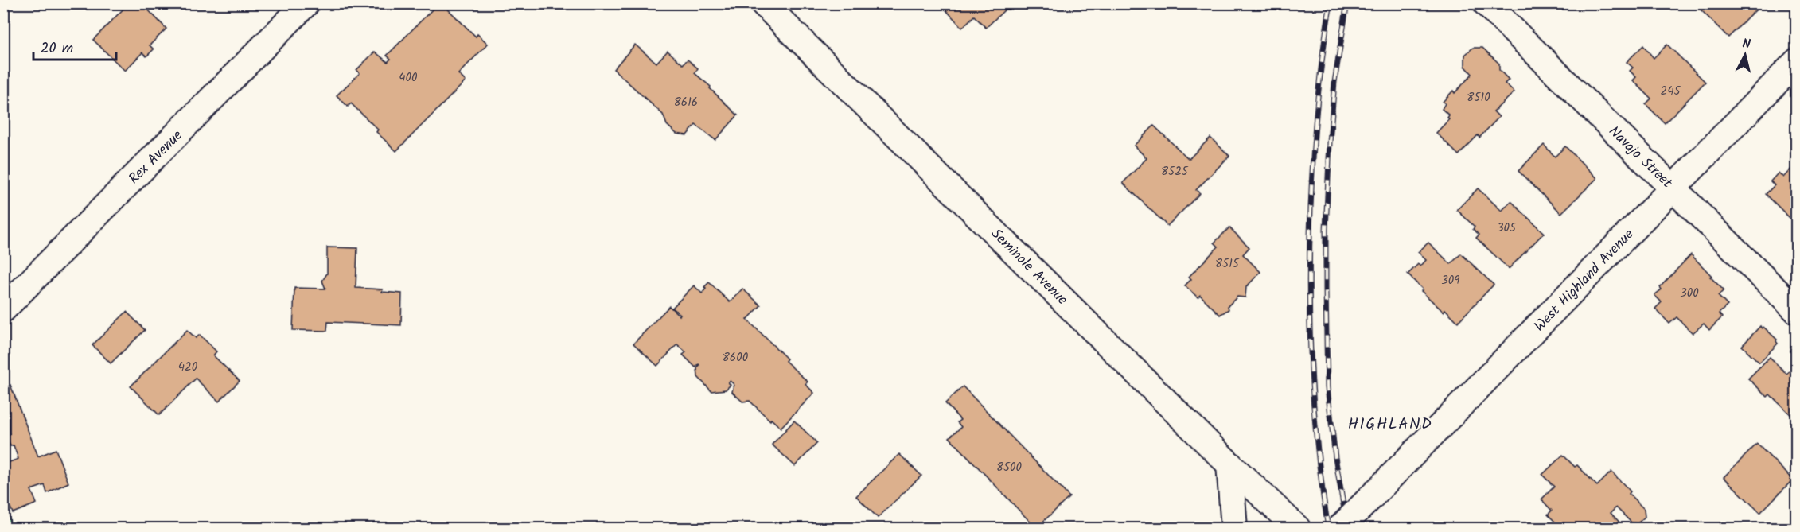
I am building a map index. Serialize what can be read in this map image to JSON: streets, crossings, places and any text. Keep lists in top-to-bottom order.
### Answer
{
  "streets": {
    "street": [
      "Rex Avenue",
      "Navajo Street",
      "Seminole Avenue",
      "West Highland Avenue"
    ]
  },
  "crossings": [
    ["Navajo Street", "West Highland Avenue"]
  ],
  "districts": ["HIGHLAND"],
  "house_numbers": [
    "400",
    "245",
    "8510",
    "8616",
    "8525",
    "305",
    "8515",
    "309",
    "300",
    "8600",
    "420",
    "8500"
  ],
  "scale_bar": "20 m",
  "north": "top"
}
